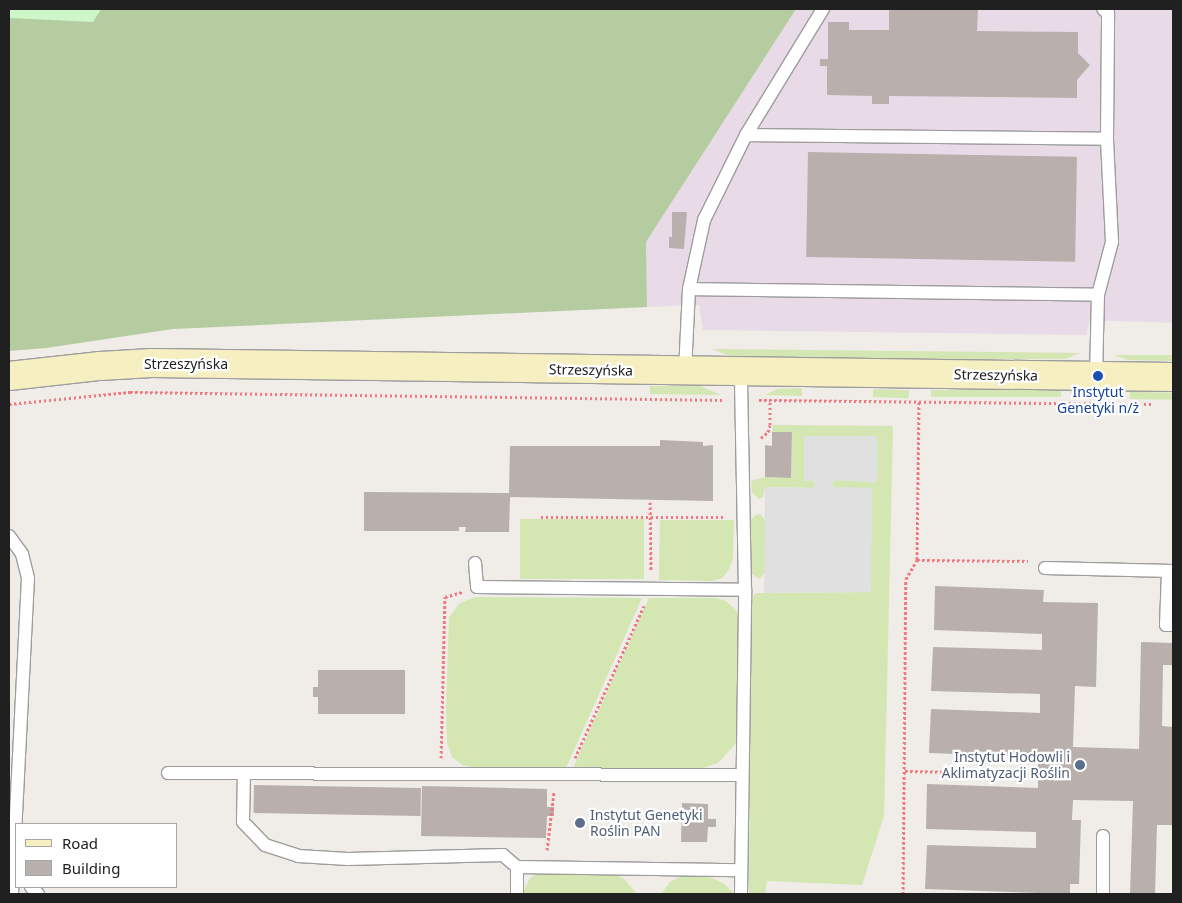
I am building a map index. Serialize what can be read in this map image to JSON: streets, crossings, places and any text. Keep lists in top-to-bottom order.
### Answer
{
  "streets": {
    "street": ["Strzeszyńska"]
  },
  "places": ["Instytut Genetyki n/ż", "Instytut Hodowli i Aklimatyzacji Roślin", "Instytut Genetyki Roślin PAN"],
  "legend": ["Road", "Building"]
}
